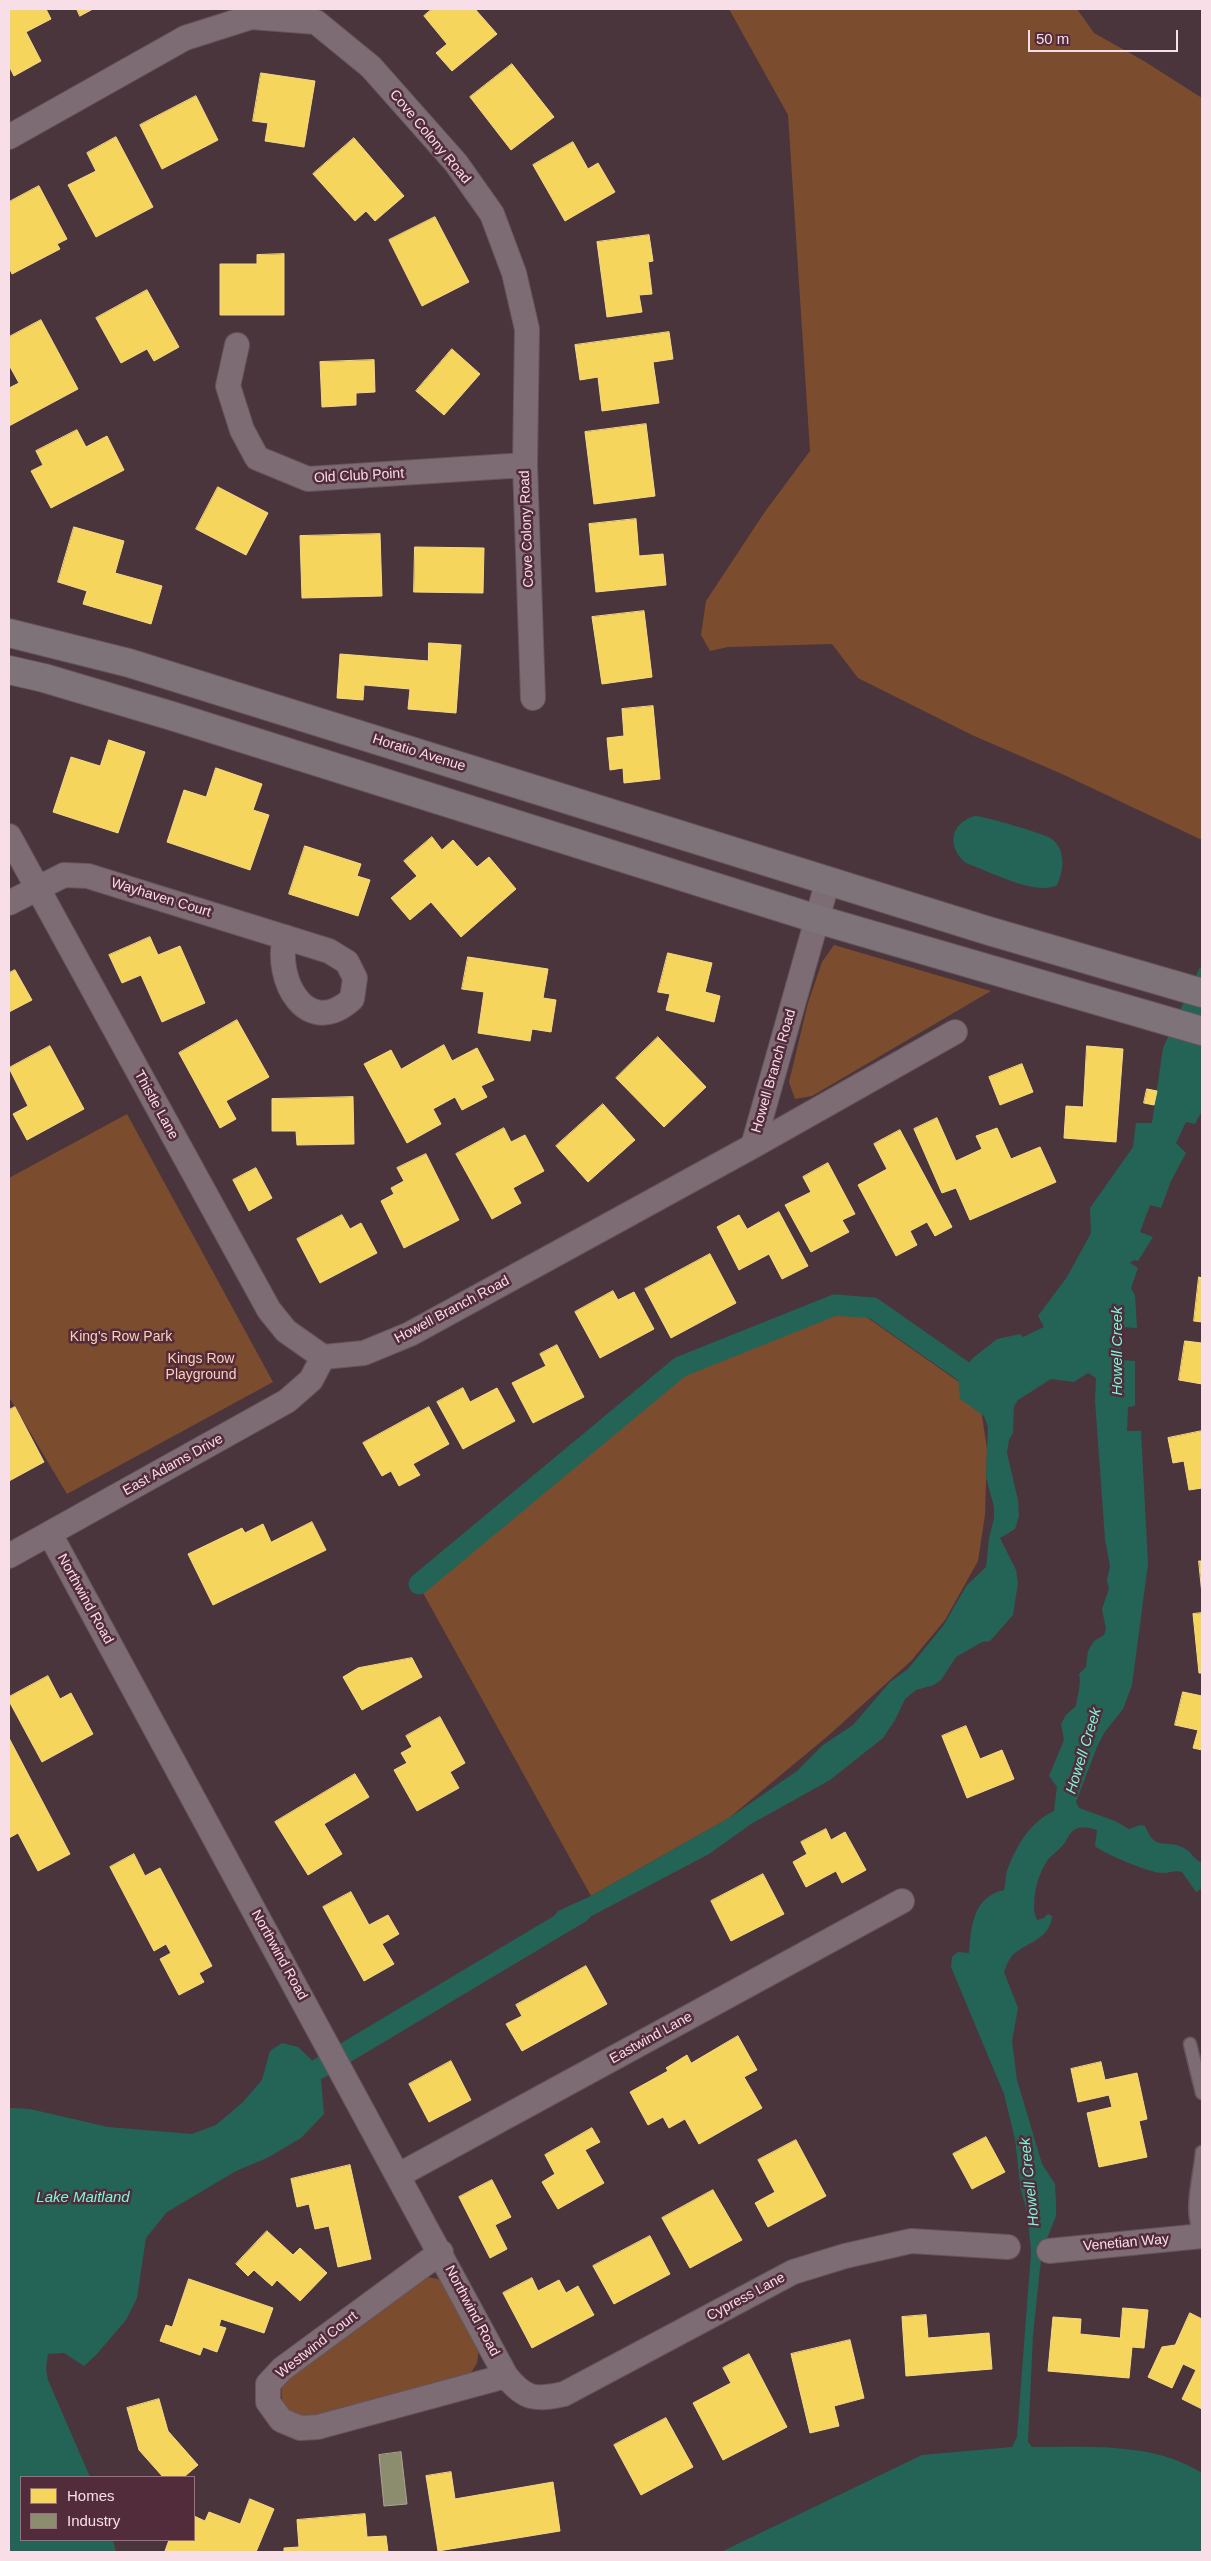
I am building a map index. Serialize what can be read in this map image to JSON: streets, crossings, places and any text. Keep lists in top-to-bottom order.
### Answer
{
  "streets": {
    "main road": ["Horatio Avenue"],
    "street": [
      "Cove Colony Road",
      "Old Club Point",
      "Wayhaven Court",
      "Howell Branch Road",
      "Thistle Lane",
      "East Adams Drive",
      "Northwind Road",
      "Eastwind Lane",
      "Venetian Way",
      "Cypress Lane",
      "Westwind Court"
    ]
  },
  "crossings": [
    ["Cove Colony Road", "Old Club Point"],
    ["Horatio Avenue", "Howell Branch Road"],
    ["Wayhaven Court", "Thistle Lane"],
    ["Howell Branch Road", "Thistle Lane"],
    ["Howell Branch Road", "East Adams Drive"],
    ["Thistle Lane", "East Adams Drive"],
    ["East Adams Drive", "Northwind Road"],
    ["Northwind Road", "Eastwind Lane"],
    ["Northwind Road", "Cypress Lane"],
    ["Northwind Road", "Westwind Court"],
    ["Cypress Lane", "Westwind Court"]
  ],
  "water": ["Howell Creek", "Lake Maitland"],
  "parks": ["King's Row Park", "Kings Row Playground"],
  "legend": ["Homes", "Industry"],
  "scale_bar": "50 m"
}
